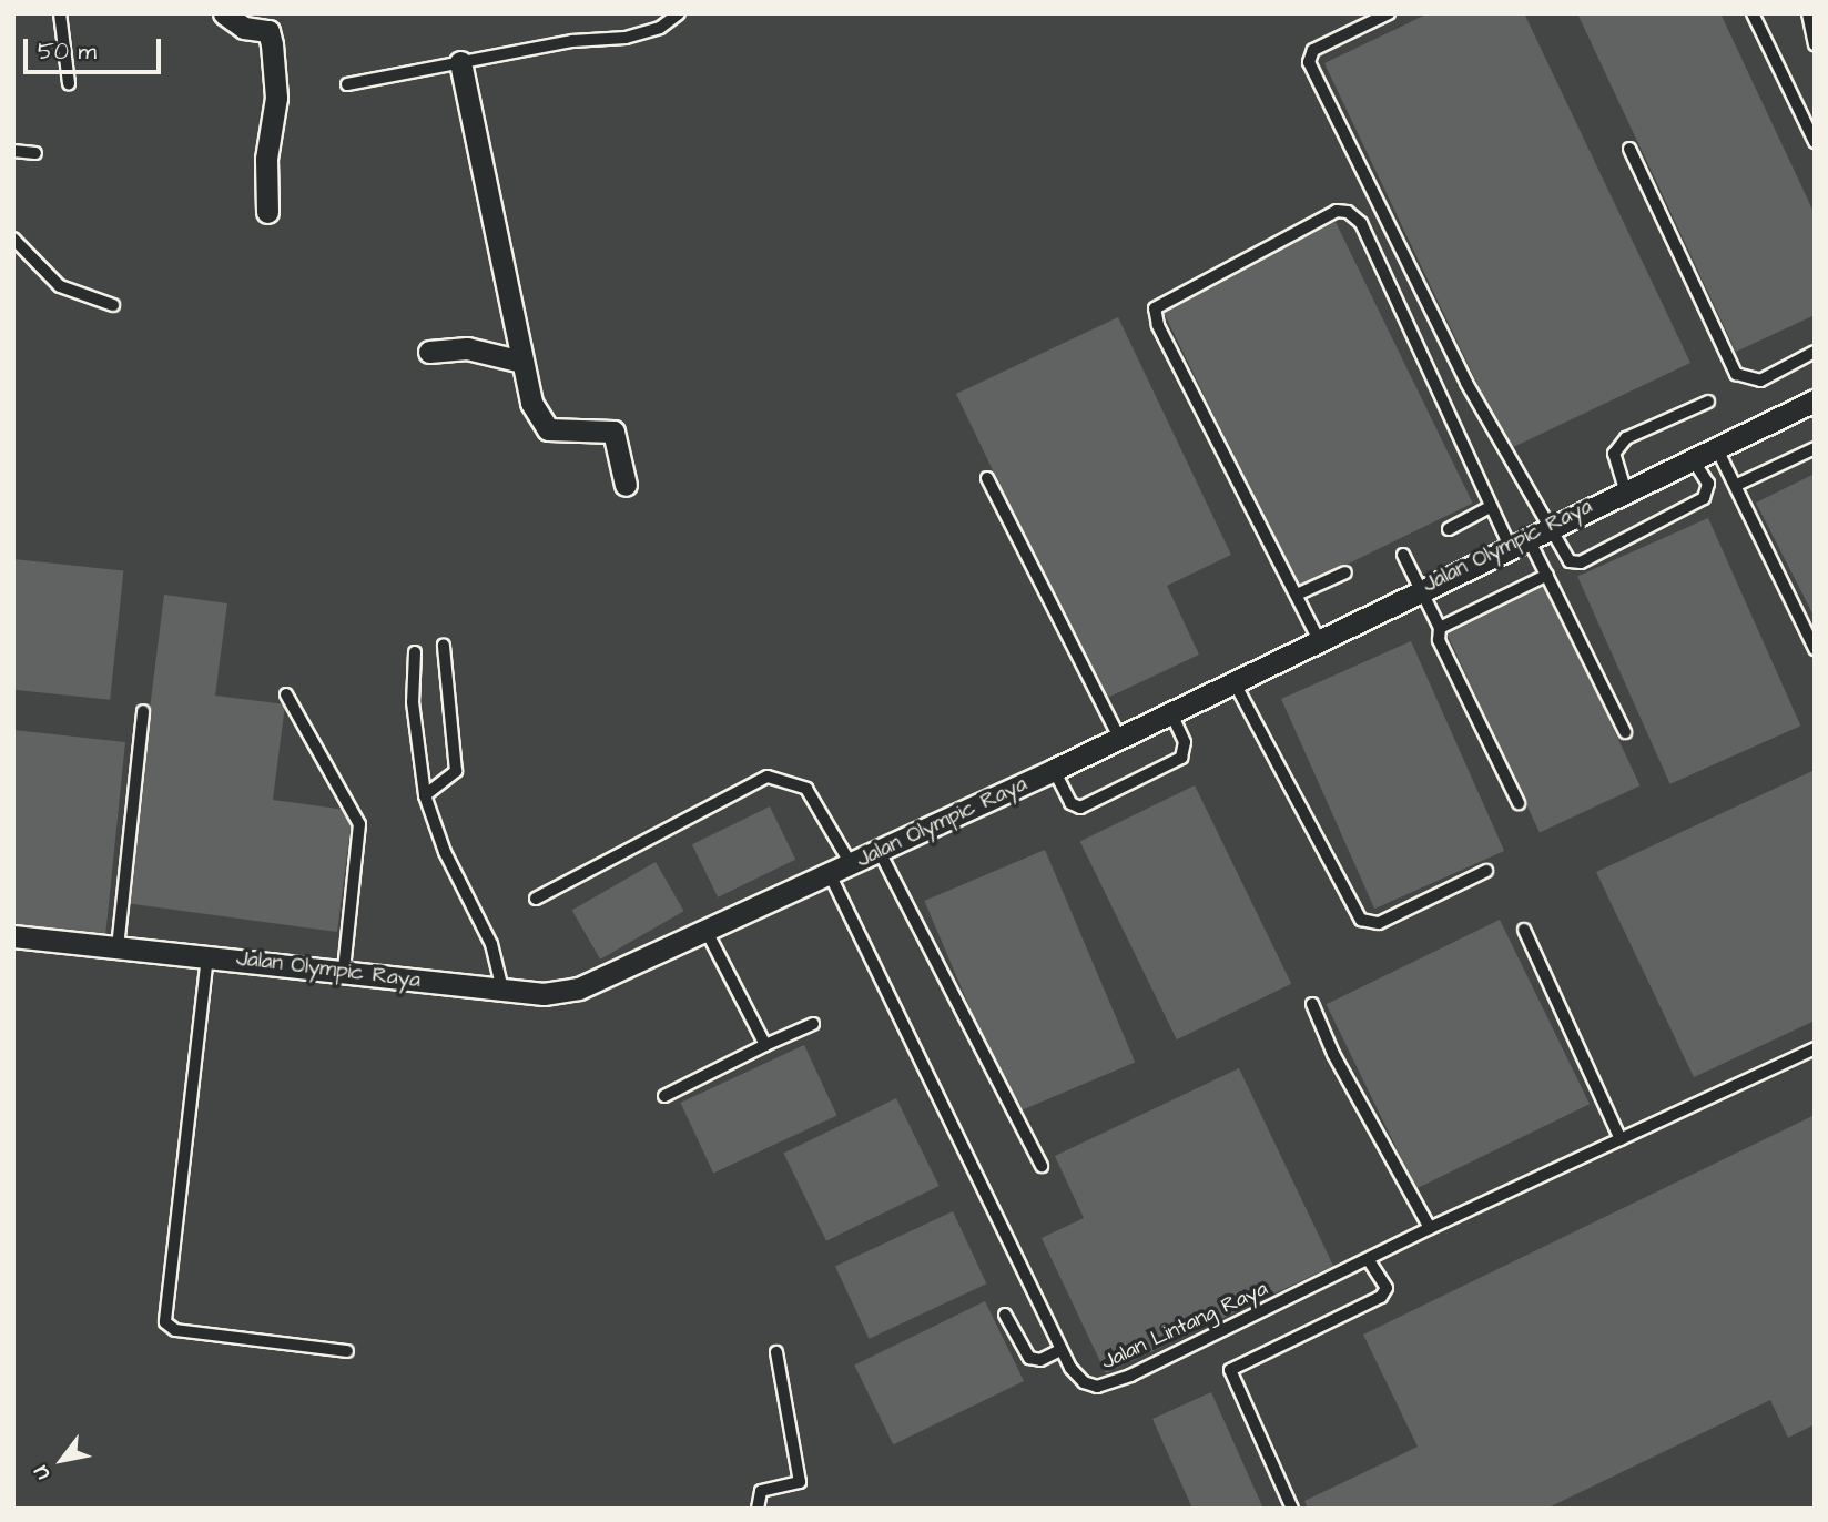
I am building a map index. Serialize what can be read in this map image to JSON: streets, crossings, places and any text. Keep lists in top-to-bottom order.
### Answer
{
  "streets": {
    "street": ["Jalan Olympic Raya"],
    "lane": ["Jalan Lintang Raya"]
  },
  "crossings": [
    ["Jalan Olympic Raya", "Jalan Lintang Raya"]
  ],
  "scale_bar": "50 m",
  "north": "bottom left"
}
